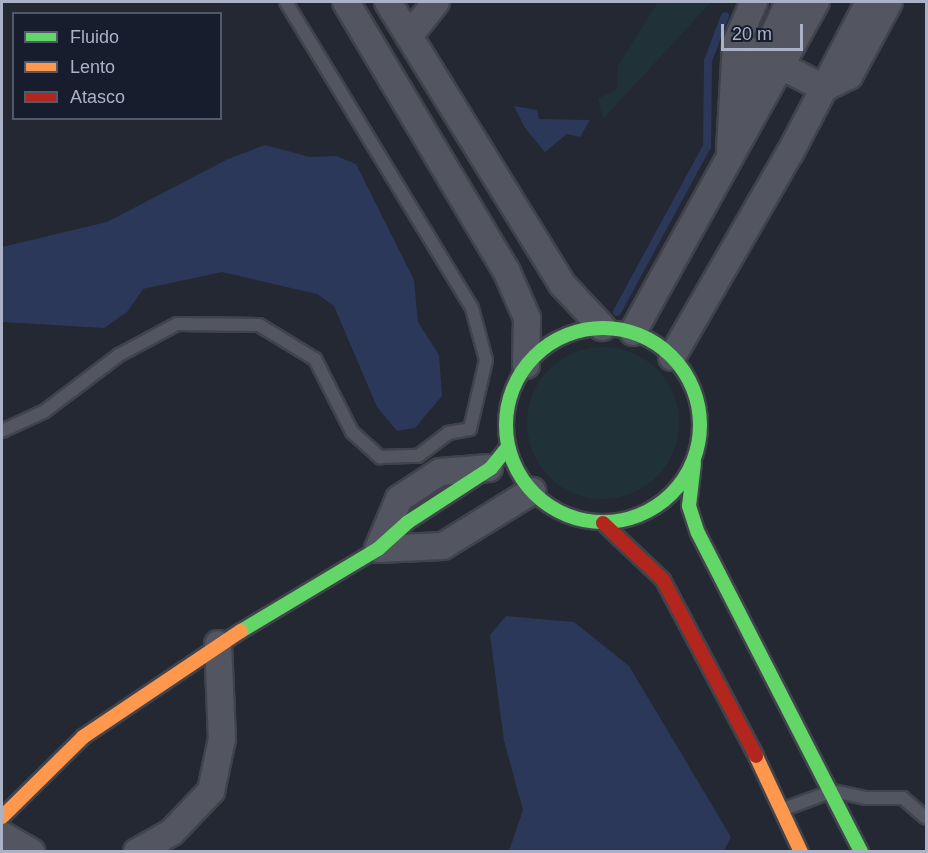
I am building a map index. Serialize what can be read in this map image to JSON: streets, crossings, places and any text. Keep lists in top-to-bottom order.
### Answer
{
  "legend": ["Fluido", "Lento", "Atasco"],
  "scale_bar": "20 m"
}
